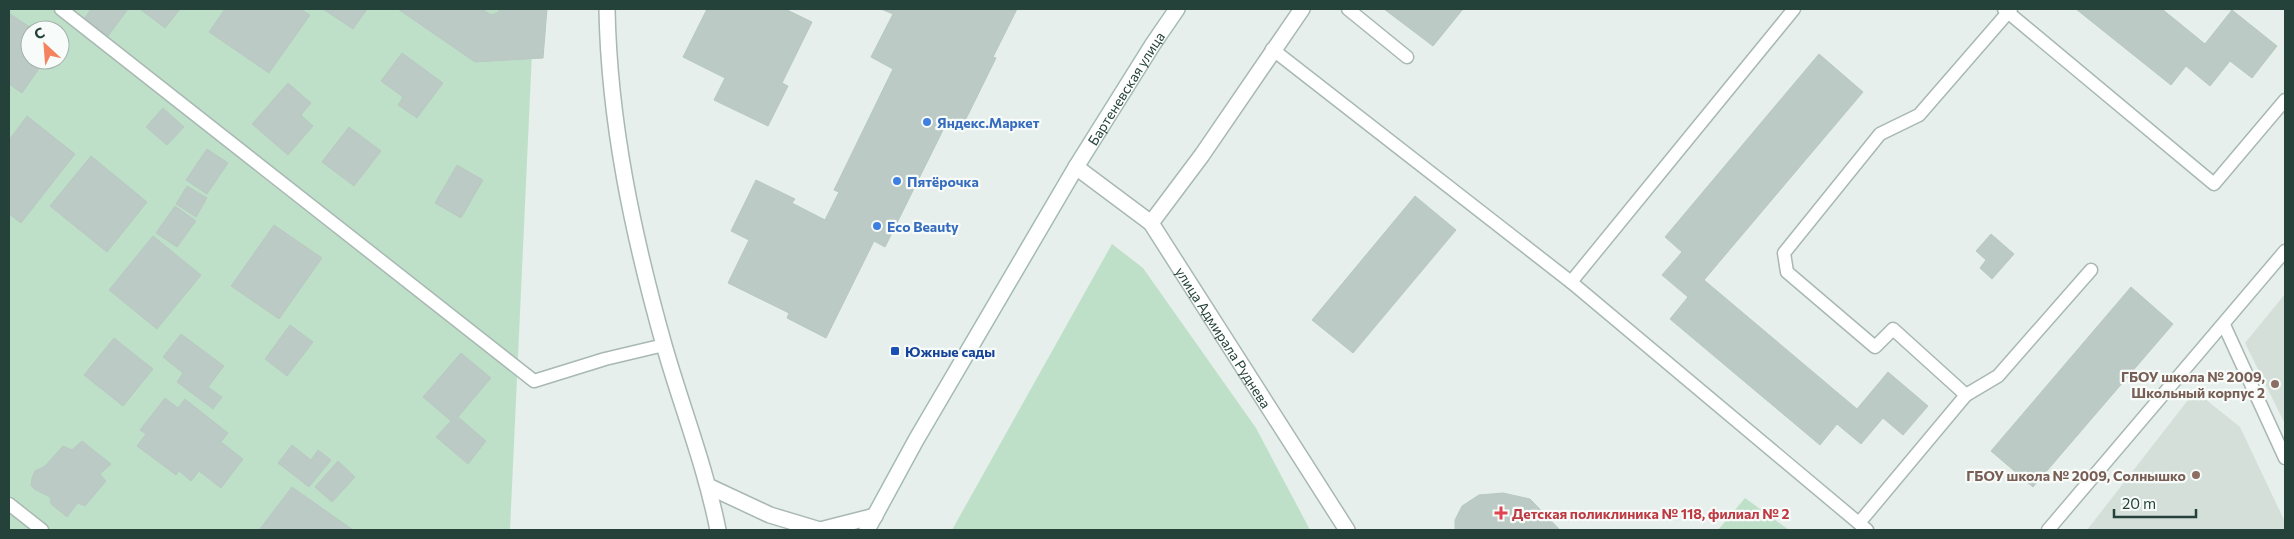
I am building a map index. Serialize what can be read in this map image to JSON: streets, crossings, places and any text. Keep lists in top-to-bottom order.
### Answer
{
  "streets": {
    "street": ["Бартеневская улица", "улица Адмирала Руднева"]
  },
  "crossings": [
    ["Бартеневская улица", "улица Адмирала Руднева"]
  ],
  "places": {
    "other": [
      "Яндекс.Маркет",
      "Пятёрочка",
      "Eco Beauty",
      "ГБОУ школа № 2009, Школьный корпус 2",
      "ГБОУ школа № 2009, Солнышко"
    ],
    "transit": ["Южные сады"],
    "health": ["Детская поликлиника № 118, филиал № 2"]
  },
  "scale_bar": "20 m",
  "north": "top left"
}
